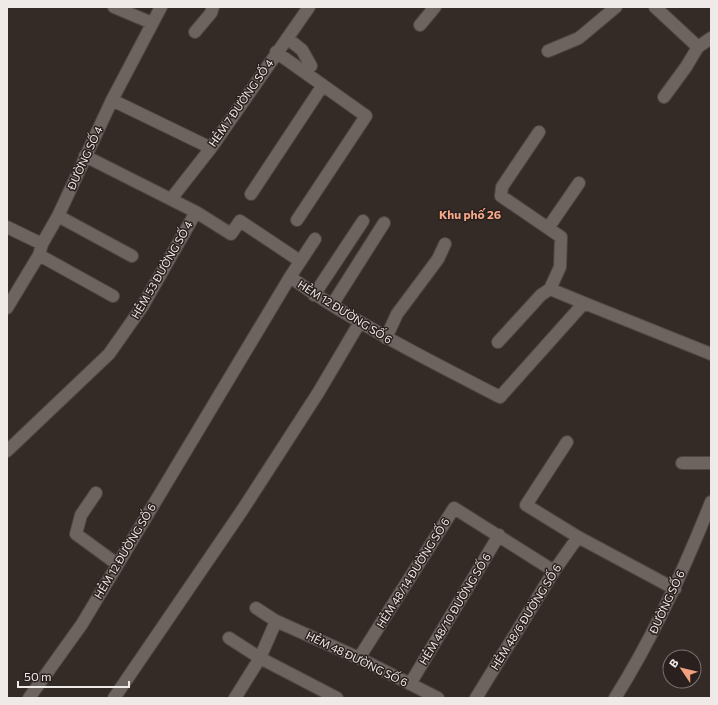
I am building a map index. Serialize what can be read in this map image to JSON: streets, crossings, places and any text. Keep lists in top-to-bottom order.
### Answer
{
  "streets": {
    "street": [
      "HẺM 7 ĐƯỜNG SỐ 4",
      "ĐƯỜNG SỐ 4",
      "HẺM 53 ĐƯỜNG SỐ 4",
      "HẺM 12 ĐƯỜNG SỐ 6",
      "HẺM 48/14 ĐƯỜNG SỐ 6",
      "ĐƯỜNG SỐ 6",
      "HẺM 48/10 ĐƯỜNG SỐ 6",
      "HẺM 48/6 ĐƯỜNG SỐ 6",
      "HẺM 48 ĐƯỜNG SỐ 6"
    ]
  },
  "crossings": [
    ["HẺM 7 ĐƯỜNG SỐ 4", "HẺM 53 ĐƯỜNG SỐ 4"],
    ["ĐƯỜNG SỐ 4", "HẺM 53 ĐƯỜNG SỐ 4"],
    ["HẺM 48/14 ĐƯỜNG SỐ 6", "HẺM 48/10 ĐƯỜNG SỐ 6"],
    ["HẺM 48/14 ĐƯỜNG SỐ 6", "HẺM 48/6 ĐƯỜNG SỐ 6"],
    ["HẺM 48/14 ĐƯỜNG SỐ 6", "HẺM 48 ĐƯỜNG SỐ 6"],
    ["HẺM 48/10 ĐƯỜNG SỐ 6", "HẺM 48 ĐƯỜNG SỐ 6"]
  ],
  "districts": ["Khu phố 26"],
  "scale_bar": "50 m",
  "north": "top left"
}
